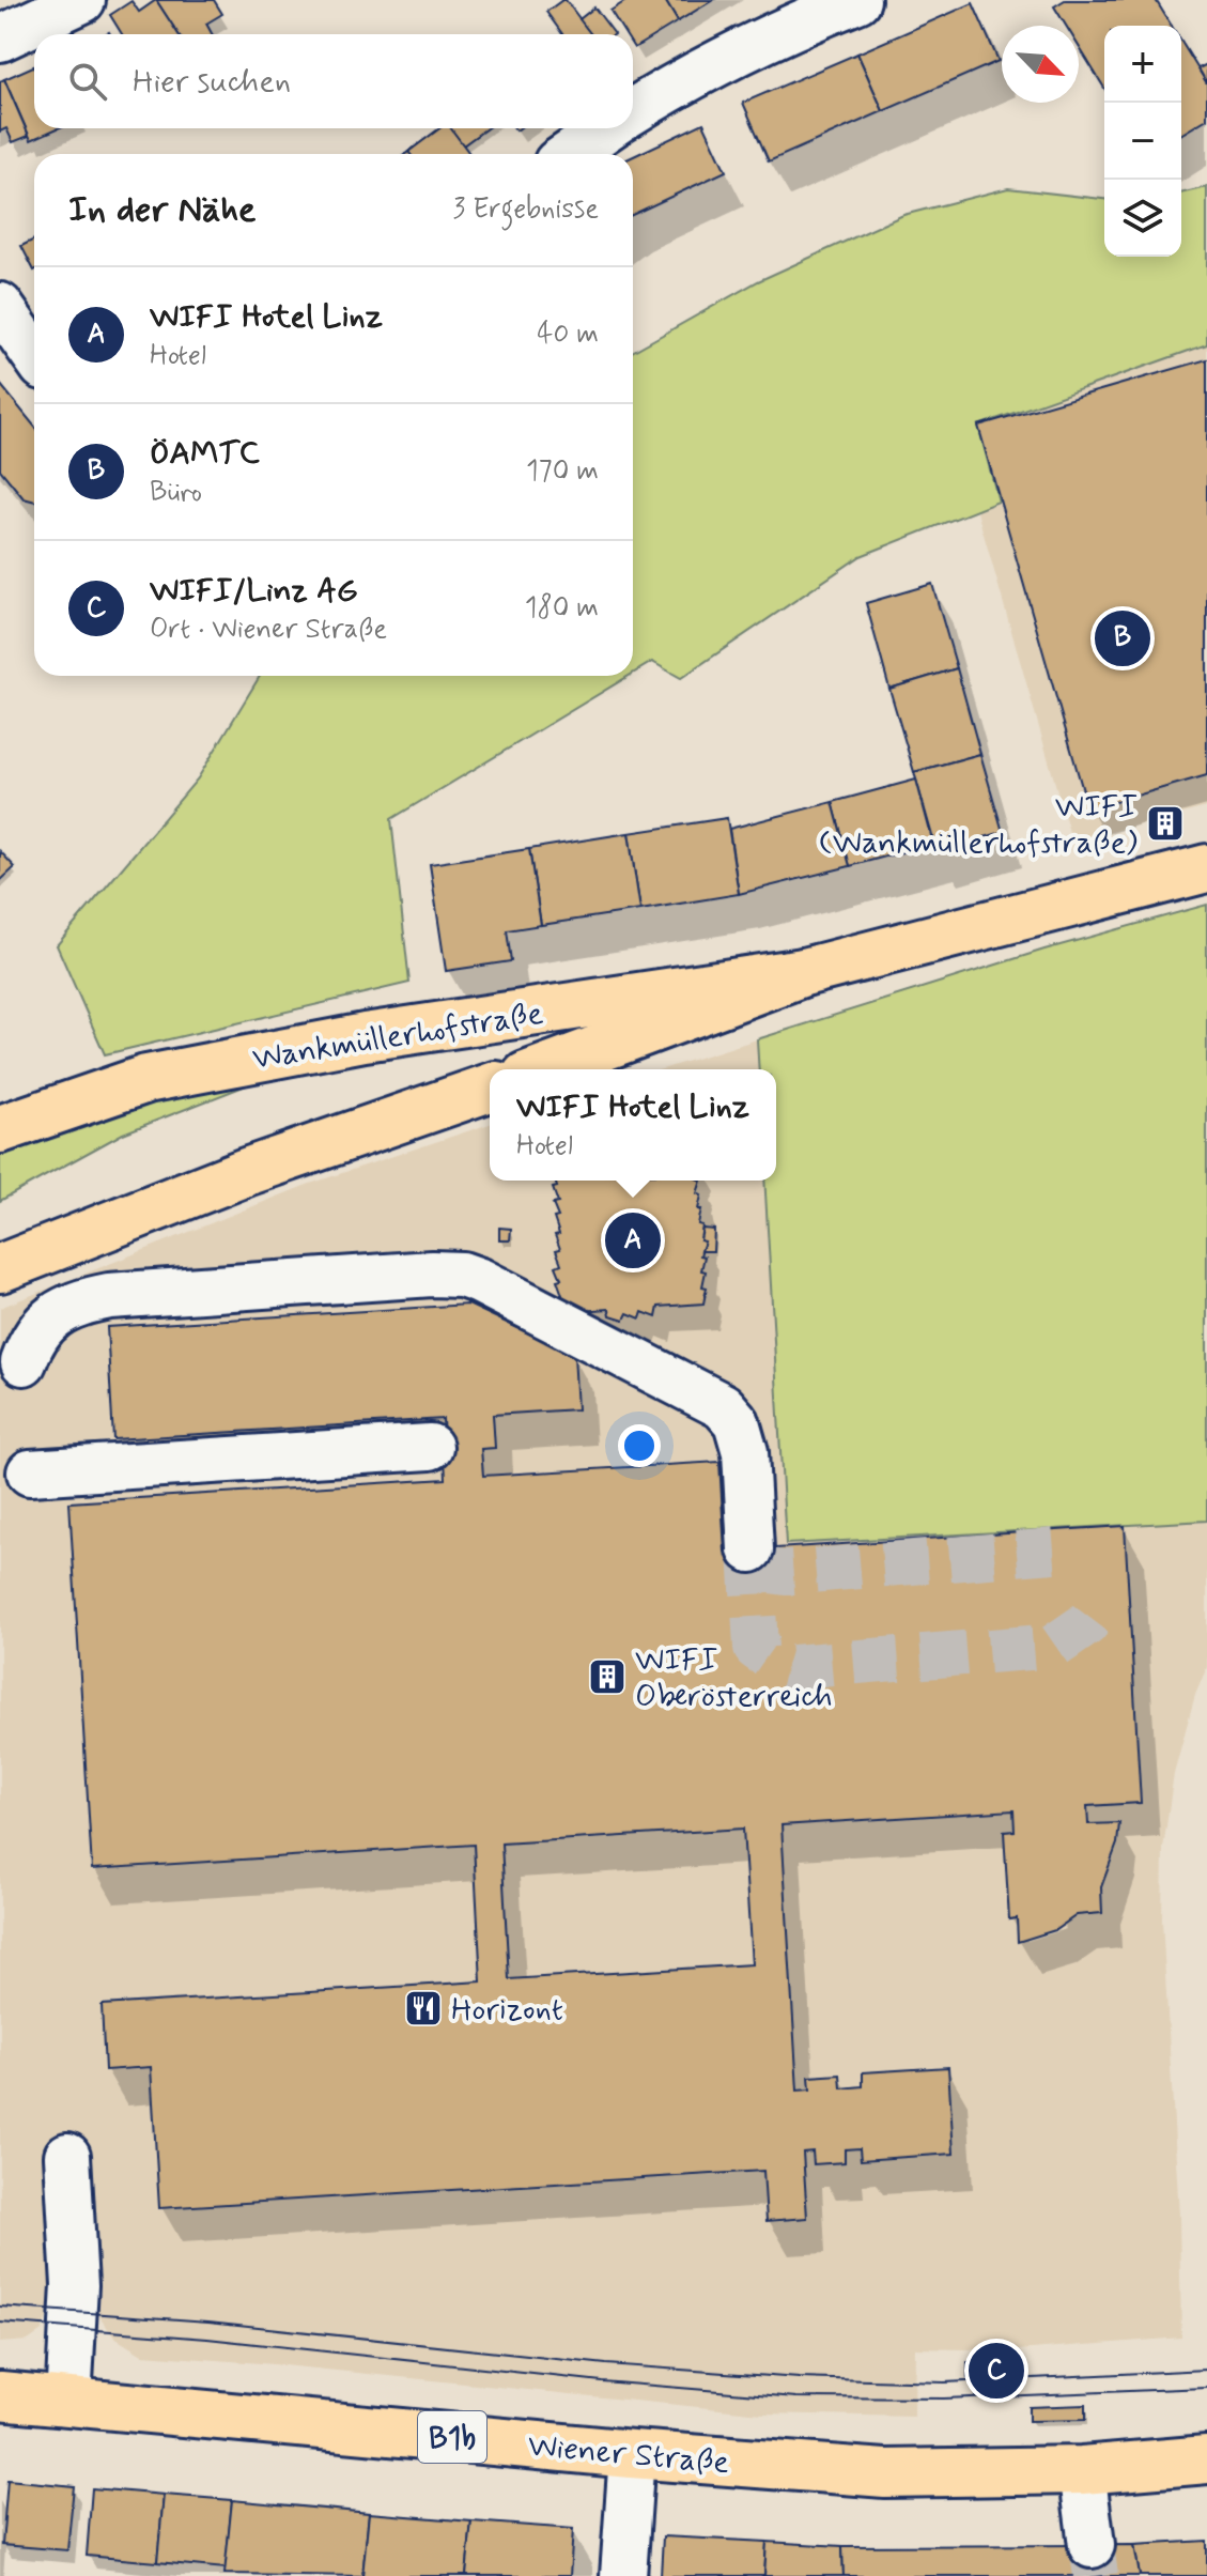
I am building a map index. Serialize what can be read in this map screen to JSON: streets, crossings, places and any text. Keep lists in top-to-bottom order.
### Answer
{
  "streets": {
    "main road": ["Wankmüllerhofstraße", "B1b", "Wiener Straße"]
  },
  "places": {
    "building": ["WIFI (Wankmüllerhofstraße)", "WIFI Oberösterreich"],
    "restaurant": ["Horizont"]
  },
  "north": "bottom right",
  "page": {
    "map_buttons": ["+", "−"],
    "search": "Hier suchen",
    "heading": ["In der Nähe", "3 Ergebnisse"],
    "list": [
      {
        "mark": "A",
        "name": "WIFI Hotel Linz",
        "note": "Hotel",
        "value": "40 m"
      },
      {
        "mark": "B",
        "name": "ÖAMTC",
        "note": "Büro",
        "value": "170 m"
      },
      {
        "mark": "C",
        "name": "WIFI/Linz AG",
        "note": "Ort · Wiener Straße",
        "value": "180 m"
      }
    ],
    "pins": ["B", "A", "C"],
    "popup": ["WIFI Hotel Linz", "Hotel"]
  }
}
